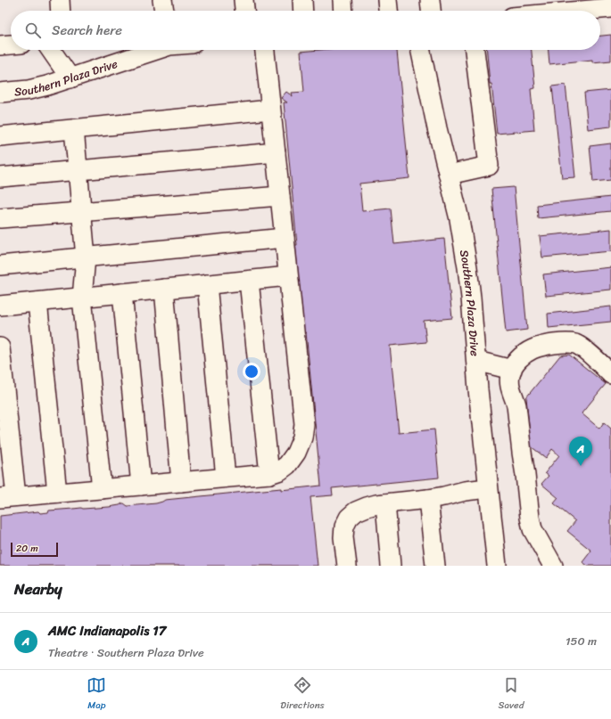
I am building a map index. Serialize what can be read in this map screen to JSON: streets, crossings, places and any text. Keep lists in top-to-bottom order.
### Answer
{
  "streets": {
    "street": ["Southern Plaza Drive"]
  },
  "scale_bar": "20 m",
  "page": {
    "search": "Search here",
    "pins": "A",
    "scale": "20 m",
    "heading": "Nearby",
    "list": [
      {
        "mark": "A",
        "name": "AMC Indianapolis 17",
        "note": "Theatre · Southern Plaza Drive",
        "value": "150 m"
      }
    ],
    "nav": ["Map", "Directions", "Saved"]
  }
}
